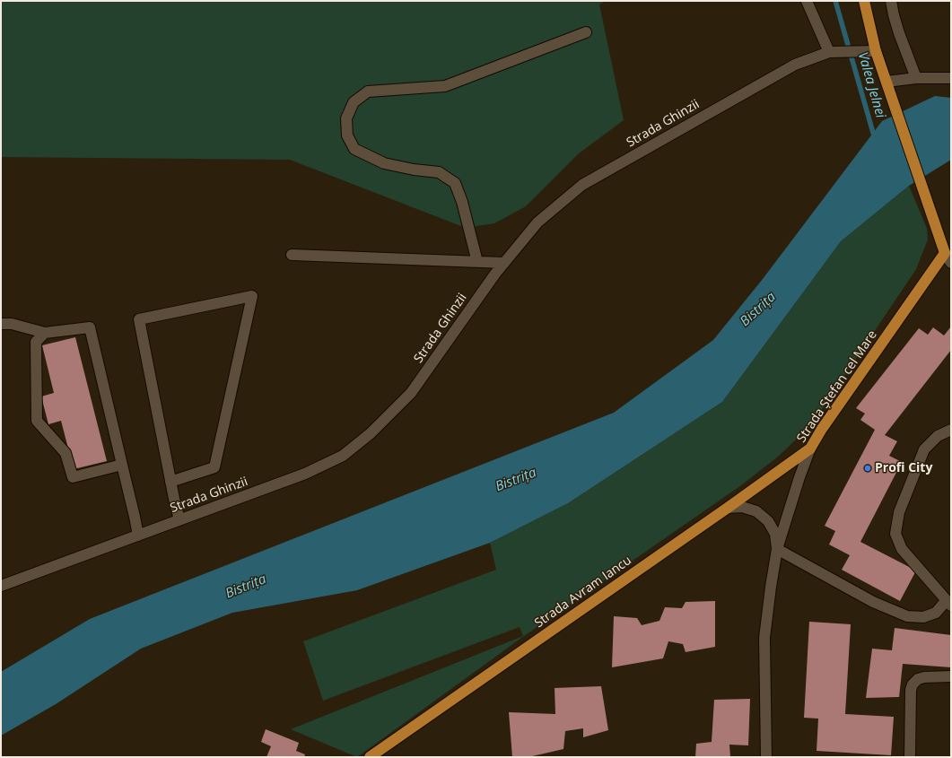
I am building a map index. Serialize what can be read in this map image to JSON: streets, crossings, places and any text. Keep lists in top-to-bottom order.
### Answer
{
  "streets": {
    "main road": ["Strada Ștefan cel Mare", "Strada Avram Iancu"],
    "street": ["Strada Ghinzii"]
  },
  "crossings": [
    ["Strada Ștefan cel Mare", "Strada Avram Iancu"]
  ],
  "water": ["Valea Jelnei", "Bistrița"],
  "places": ["Profi City"]
}
